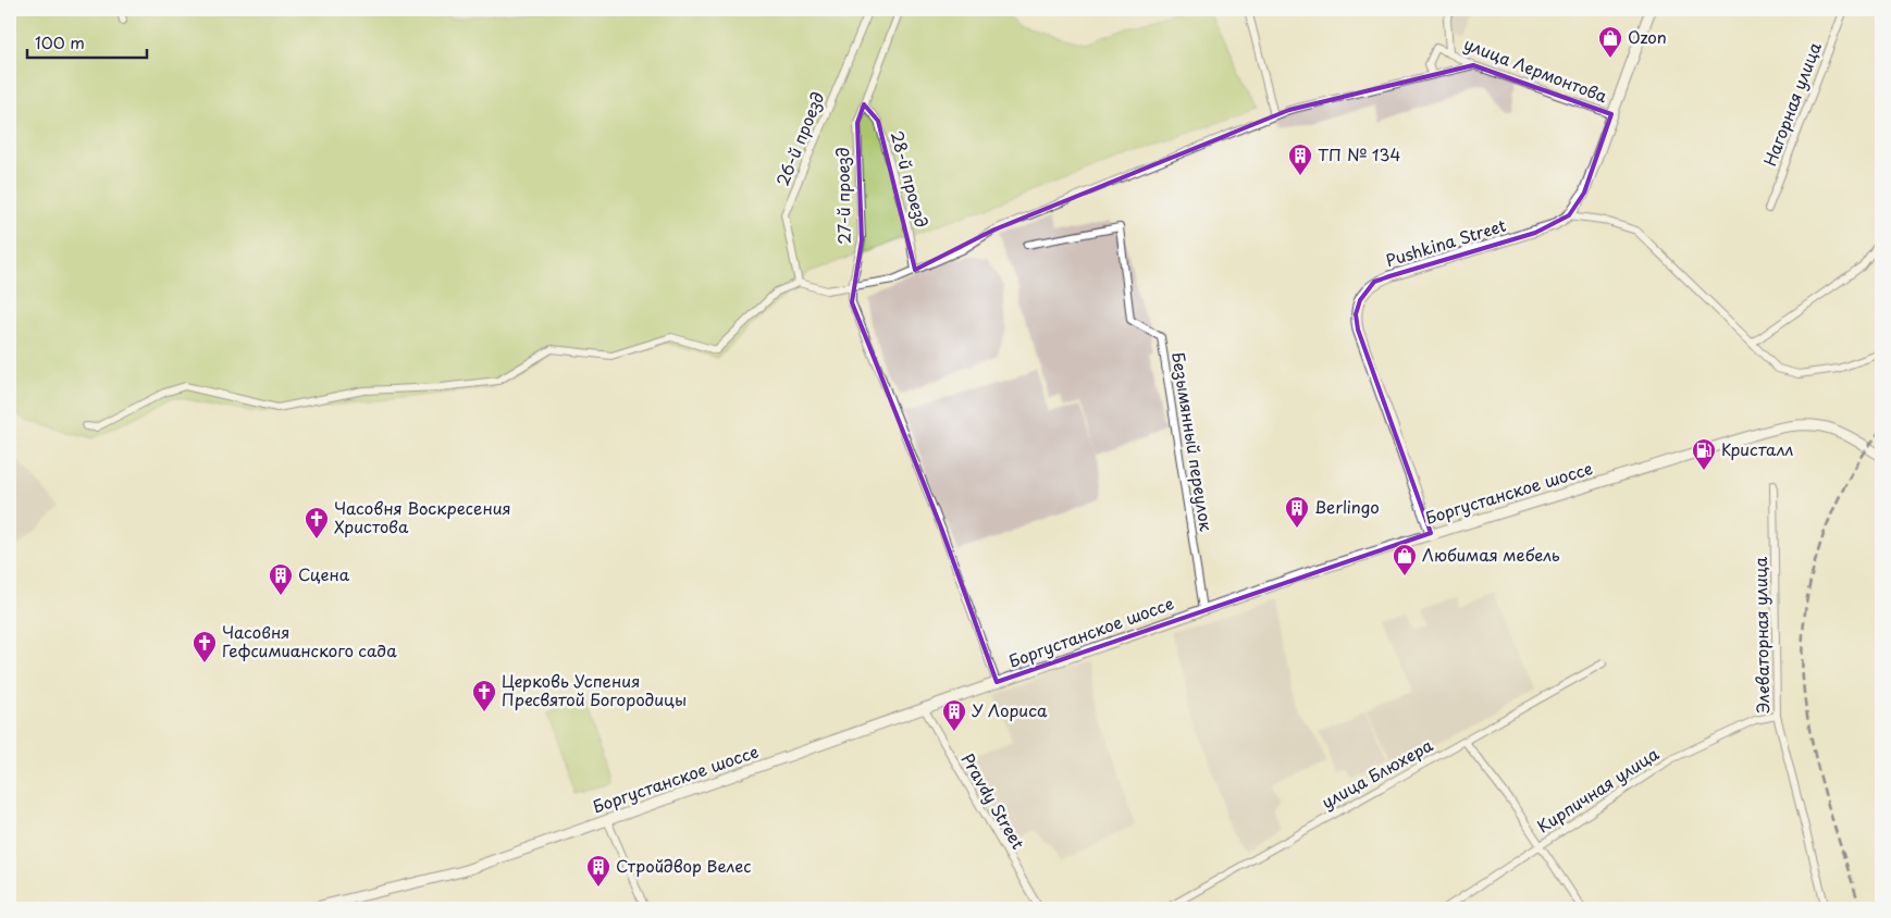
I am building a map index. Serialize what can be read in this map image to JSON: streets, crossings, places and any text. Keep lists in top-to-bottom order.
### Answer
{
  "streets": {
    "street": [
      "улица Лермонтова",
      "Нагорная улица",
      "26-й проезд",
      "28-й проезд",
      "27-й проезд",
      "Pushkina Street",
      "Безымянный переулок",
      "Боргустанское шоссе",
      "Элеваторная улица",
      "улица Блюхера",
      "Кирпичная улица",
      "Pravdy Street"
    ]
  },
  "crossings": [
    ["улица Лермонтова", "Pushkina Street"],
    ["28-й проезд", "27-й проезд"],
    ["Pushkina Street", "Боргустанское шоссе"],
    ["Безымянный переулок", "Боргустанское шоссе"],
    ["Боргустанское шоссе", "Pravdy Street"],
    ["Элеваторная улица", "Кирпичная улица"]
  ],
  "places": {
    "shop": ["Ozon", "Любимая мебель"],
    "building": [
      "ТП № 134",
      "Berlingo",
      "Сцена",
      "У Лориса",
      "Стройдвор Велес"
    ],
    "fuel station": ["Кристалл"],
    "church": ["Часовня Воскресения Христова", "Часовня Гефсимианского сада", "Церковь Успения Пресвятой Богородицы"]
  },
  "scale_bar": "100 m"
}
